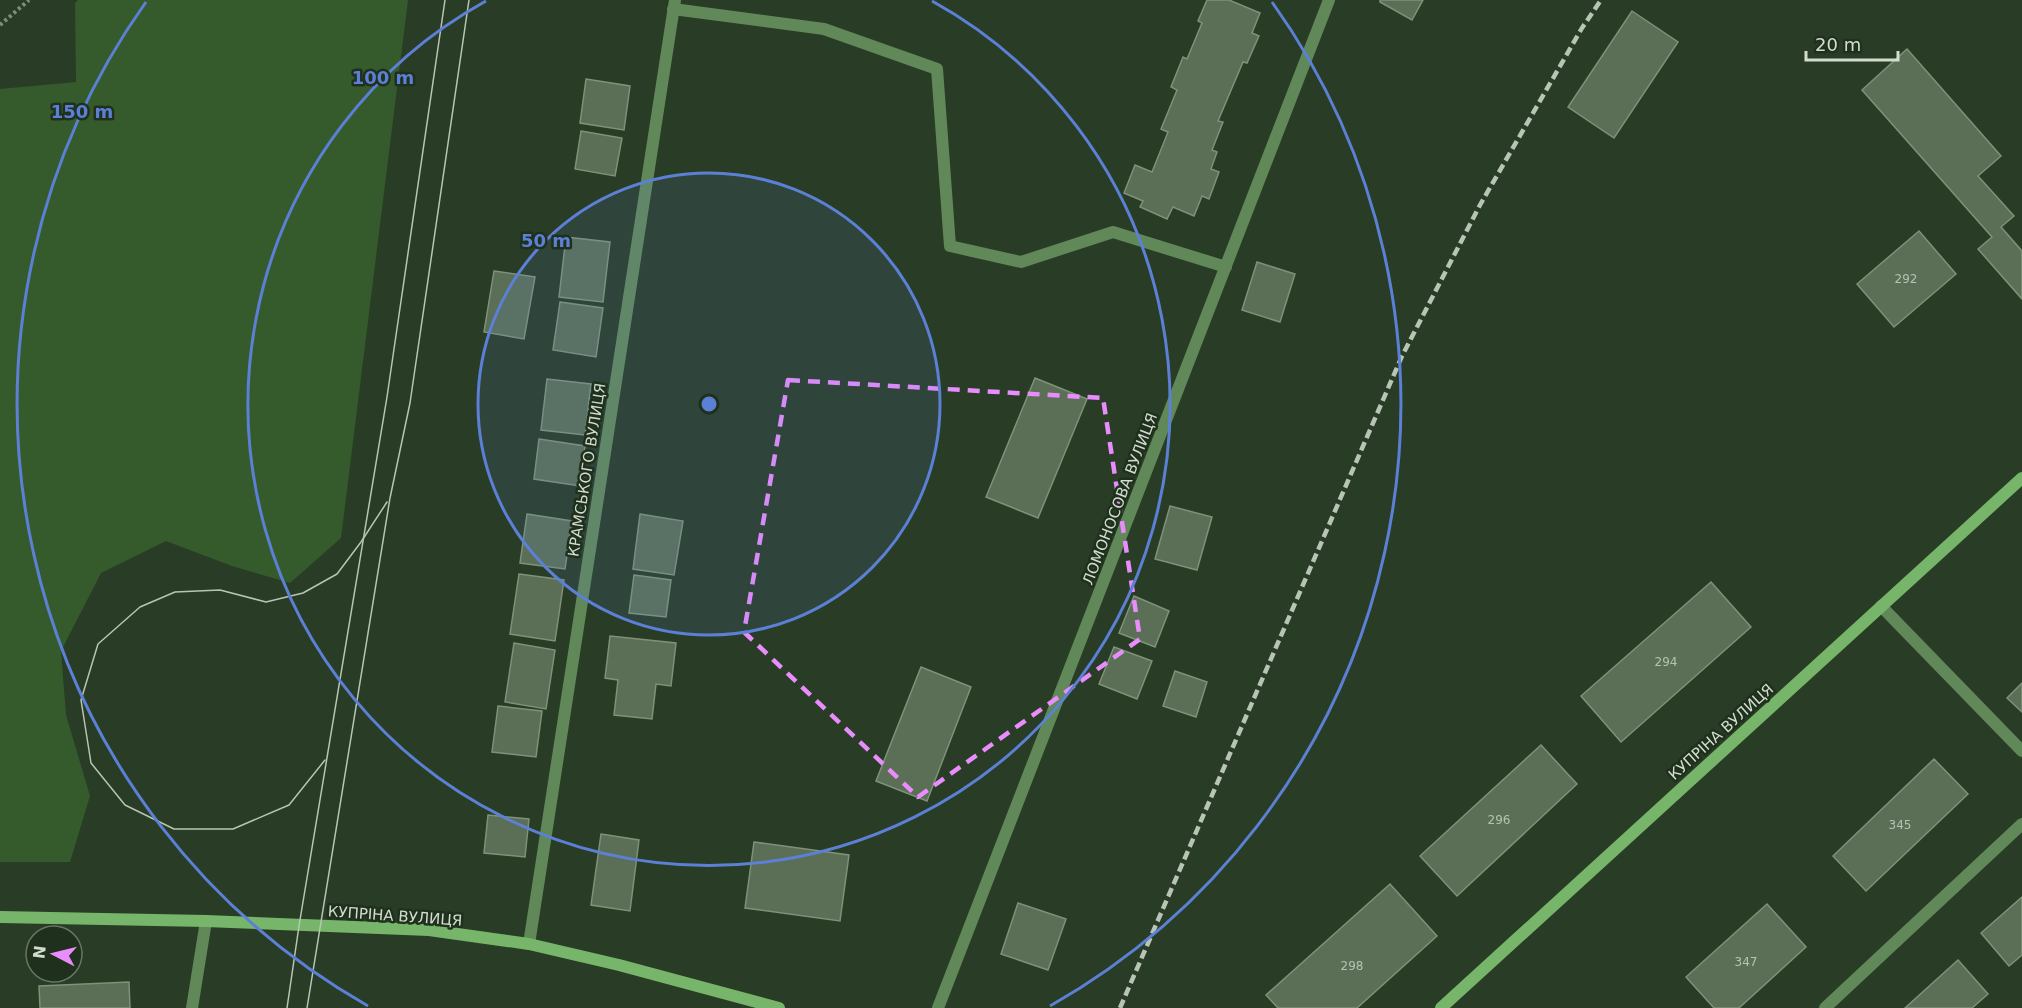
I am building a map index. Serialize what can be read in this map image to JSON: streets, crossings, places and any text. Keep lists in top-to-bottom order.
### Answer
{
  "streets": {
    "main road": ["КУПРІНА ВУЛИЦЯ"],
    "street": ["КРАМСЬКОГО ВУЛИЦЯ", "ЛОМОНОСОВА ВУЛИЦЯ"]
  },
  "crossings": [
    ["КРАМСЬКОГО ВУЛИЦЯ", "КУПРІНА ВУЛИЦЯ"]
  ],
  "house_numbers": [
    "292",
    "294",
    "296",
    "345",
    "347",
    "298"
  ],
  "scale_bar": "20 m",
  "north": "left",
  "rings": ["100 m", "150 m", "50 m"]
}
